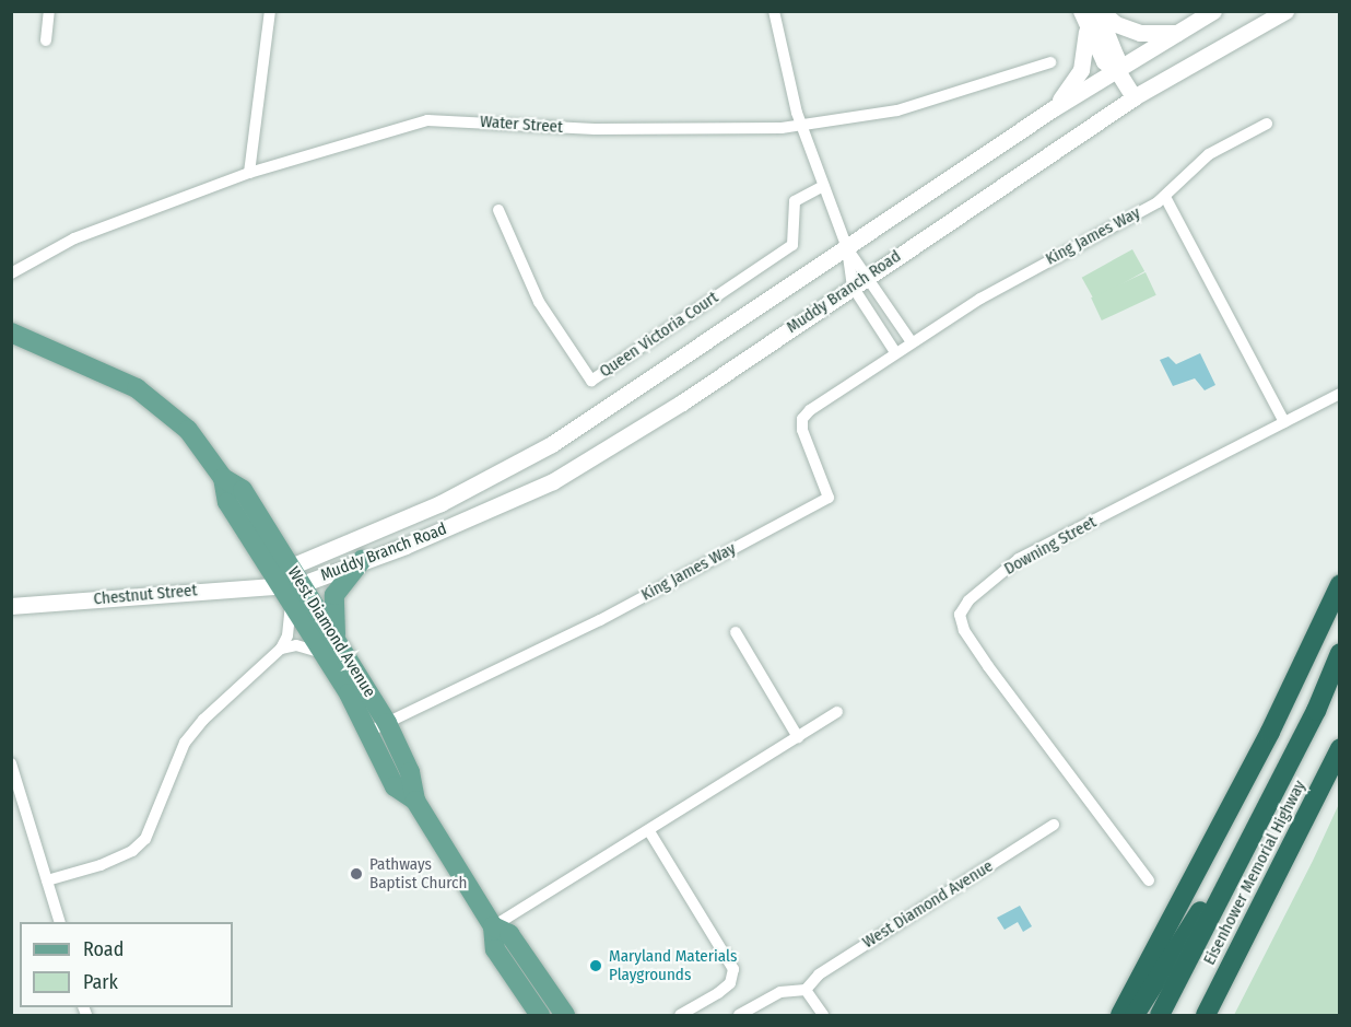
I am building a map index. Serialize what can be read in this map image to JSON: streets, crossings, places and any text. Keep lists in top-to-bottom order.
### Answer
{
  "streets": {
    "highway": ["Eisenhower Memorial Highway"],
    "main road": ["Muddy Branch Road", "Chestnut Street", "West Diamond Avenue"],
    "street": [
      "Water Street",
      "King James Way",
      "Queen Victoria Court",
      "Downing Street"
    ]
  },
  "crossings": [
    ["King James Way", "West Diamond Avenue"],
    ["Muddy Branch Road", "Chestnut Street"],
    ["Muddy Branch Road", "West Diamond Avenue"],
    ["Chestnut Street", "West Diamond Avenue"]
  ],
  "places": ["Pathways Baptist Church", "Maryland Materials Playgrounds"],
  "legend": ["Road", "Park"]
}
